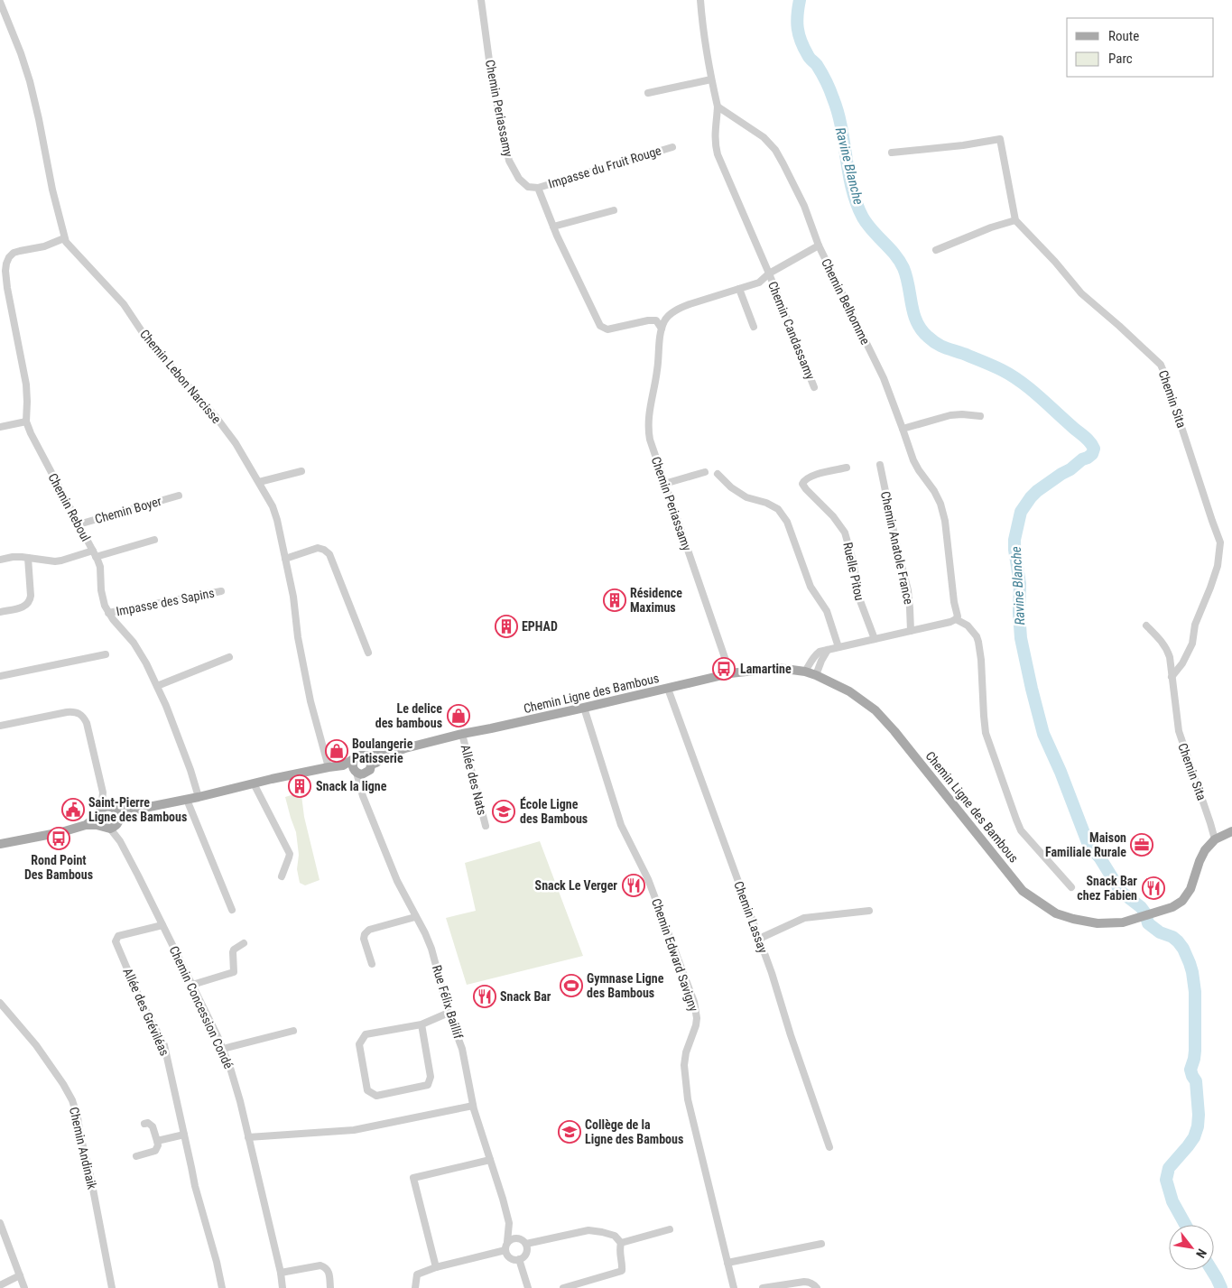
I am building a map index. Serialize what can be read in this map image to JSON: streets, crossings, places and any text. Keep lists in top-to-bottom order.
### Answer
{
  "streets": {
    "main road": ["Chemin Ligne des Bambous"],
    "street": [
      "Chemin Periassamy",
      "Impasse du Fruit Rouge",
      "Chemin Belhomme",
      "Chemin Candassamy",
      "Chemin Lebon Narcisse",
      "Chemin Sita",
      "Chemin Reboul",
      "Chemin Boyer",
      "Chemin Anatole France",
      "Ruelle Pitou",
      "Impasse des Sapins",
      "Allée des Nats",
      "Chemin Lassay",
      "Chemin Edward Savigny",
      "Rue Félix Baillif",
      "Chemin Concession Condé",
      "Allée des Gréviléas",
      "Chemin Andinaik"
    ]
  },
  "crossings": [
    ["Chemin Periassamy", "Impasse du Fruit Rouge"],
    ["Chemin Periassamy", "Chemin Ligne des Bambous"],
    ["Chemin Belhomme", "Chemin Candassamy"],
    ["Chemin Lebon Narcisse", "Chemin Reboul"],
    ["Chemin Sita", "Chemin Ligne des Bambous"],
    ["Chemin Reboul", "Chemin Boyer"],
    ["Chemin Reboul", "Impasse des Sapins"],
    ["Chemin Ligne des Bambous", "Allée des Nats"],
    ["Chemin Ligne des Bambous", "Chemin Lassay"],
    ["Chemin Ligne des Bambous", "Chemin Edward Savigny"],
    ["Chemin Ligne des Bambous", "Rue Félix Baillif"],
    ["Chemin Concession Condé", "Allée des Gréviléas"]
  ],
  "water": ["Ravine Blanche"],
  "places": {
    "building": ["Résidence Maximus", "EPHAD", "Snack la ligne"],
    "bus stop": ["Lamartine", "Rond Point Des Bambous"],
    "shop": ["Le delice des bambous", "Boulangerie Patisserie"],
    "public building": ["Saint-Pierre Ligne des Bambous"],
    "school or university": ["École Ligne des Bambous", "Collège de la Ligne des Bambous"],
    "office": ["Maison Familiale Rurale"],
    "restaurant": ["Snack Le Verger", "Snack Bar chez Fabien", "Snack Bar"],
    "sports": ["Gymnase Ligne des Bambous"]
  },
  "legend": ["Route", "Parc"],
  "north": "bottom right"
}
